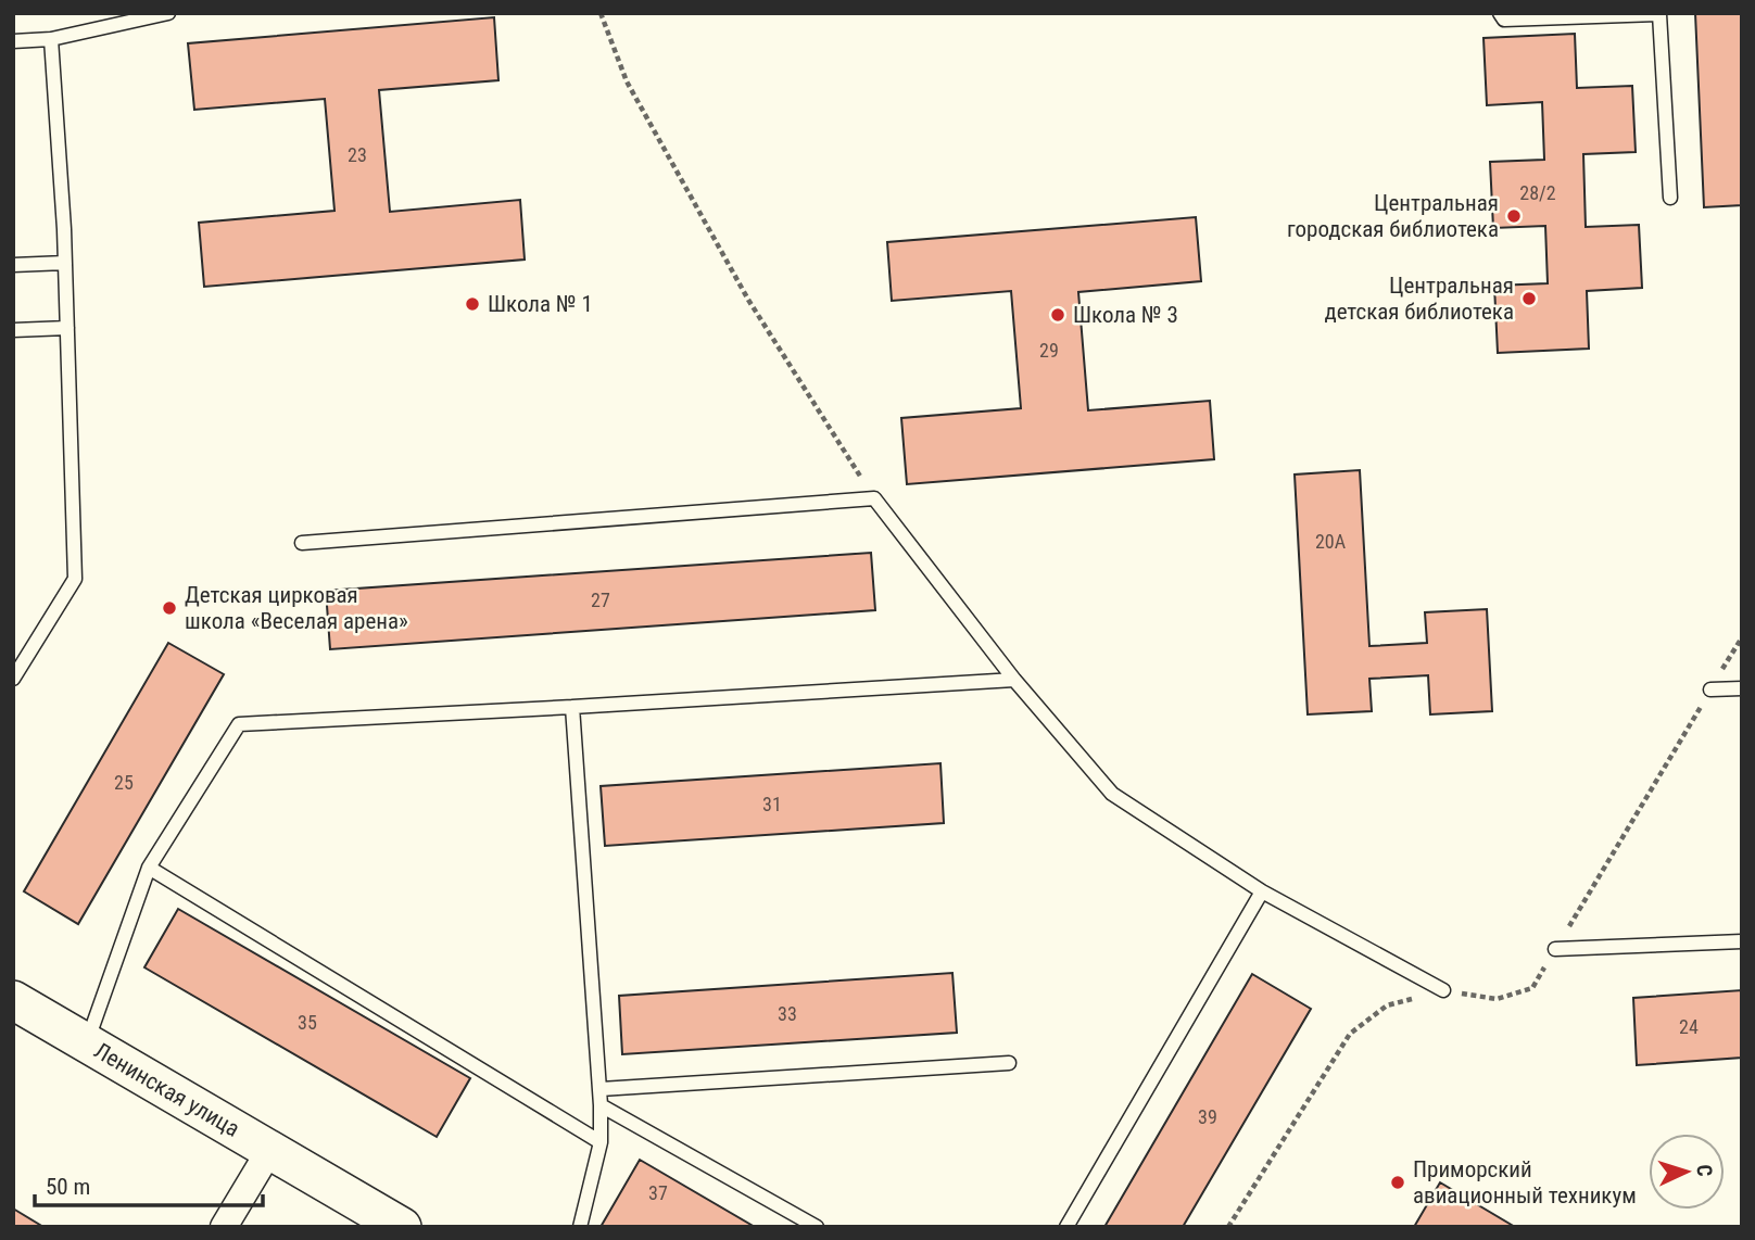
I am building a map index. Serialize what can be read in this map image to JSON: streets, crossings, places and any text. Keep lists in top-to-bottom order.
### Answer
{
  "streets": {
    "main road": ["Ленинская улица"]
  },
  "places": [
    "Центральная городская библиотека",
    "Центральная детская библиотека",
    "Школа № 1",
    "Школа № 3",
    "Детская цирковая школа «Веселая арена»",
    "Приморский авиационный техникум"
  ],
  "house_numbers": [
    "23",
    "28/2",
    "29",
    "20А",
    "27",
    "25",
    "31",
    "33",
    "35",
    "24",
    "39",
    "37"
  ],
  "scale_bar": "50 m",
  "north": "right"
}
